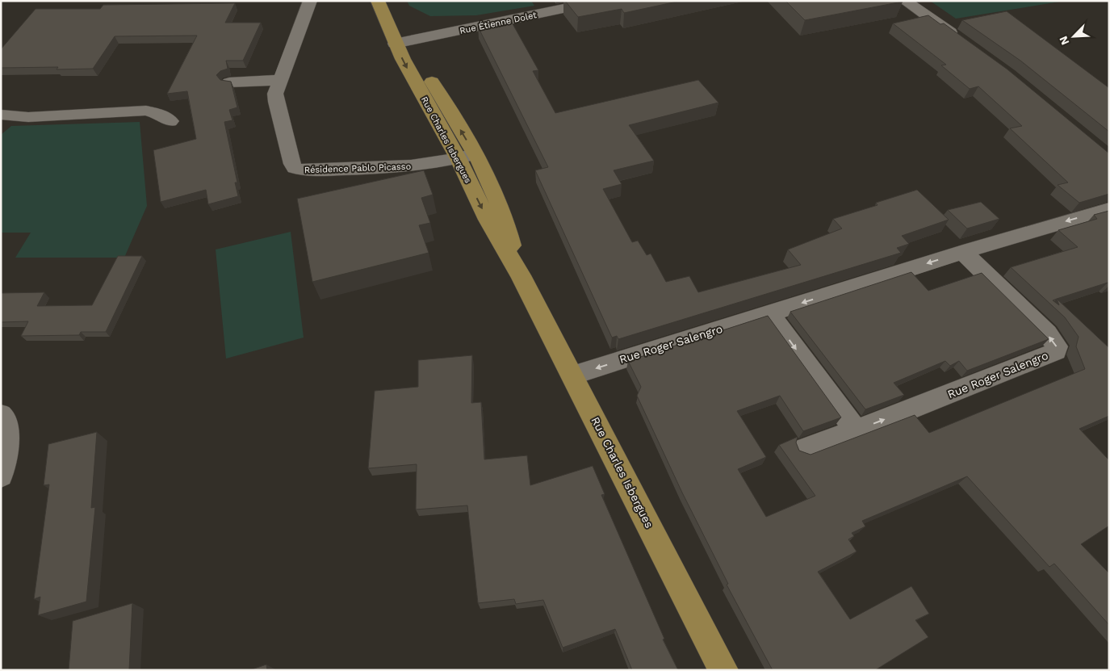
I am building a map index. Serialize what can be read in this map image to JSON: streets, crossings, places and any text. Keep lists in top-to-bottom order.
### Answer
{
  "streets": {
    "main road": ["Rue Charles Isbergues"],
    "street": ["Rue Étienne Dolet", "Résidence Pablo Picasso", "Rue Roger Salengro"]
  },
  "crossings": [
    ["Rue Étienne Dolet", "Rue Charles Isbergues"],
    ["Rue Charles Isbergues", "Résidence Pablo Picasso"],
    ["Rue Charles Isbergues", "Rue Roger Salengro"]
  ],
  "north": "bottom left"
}
